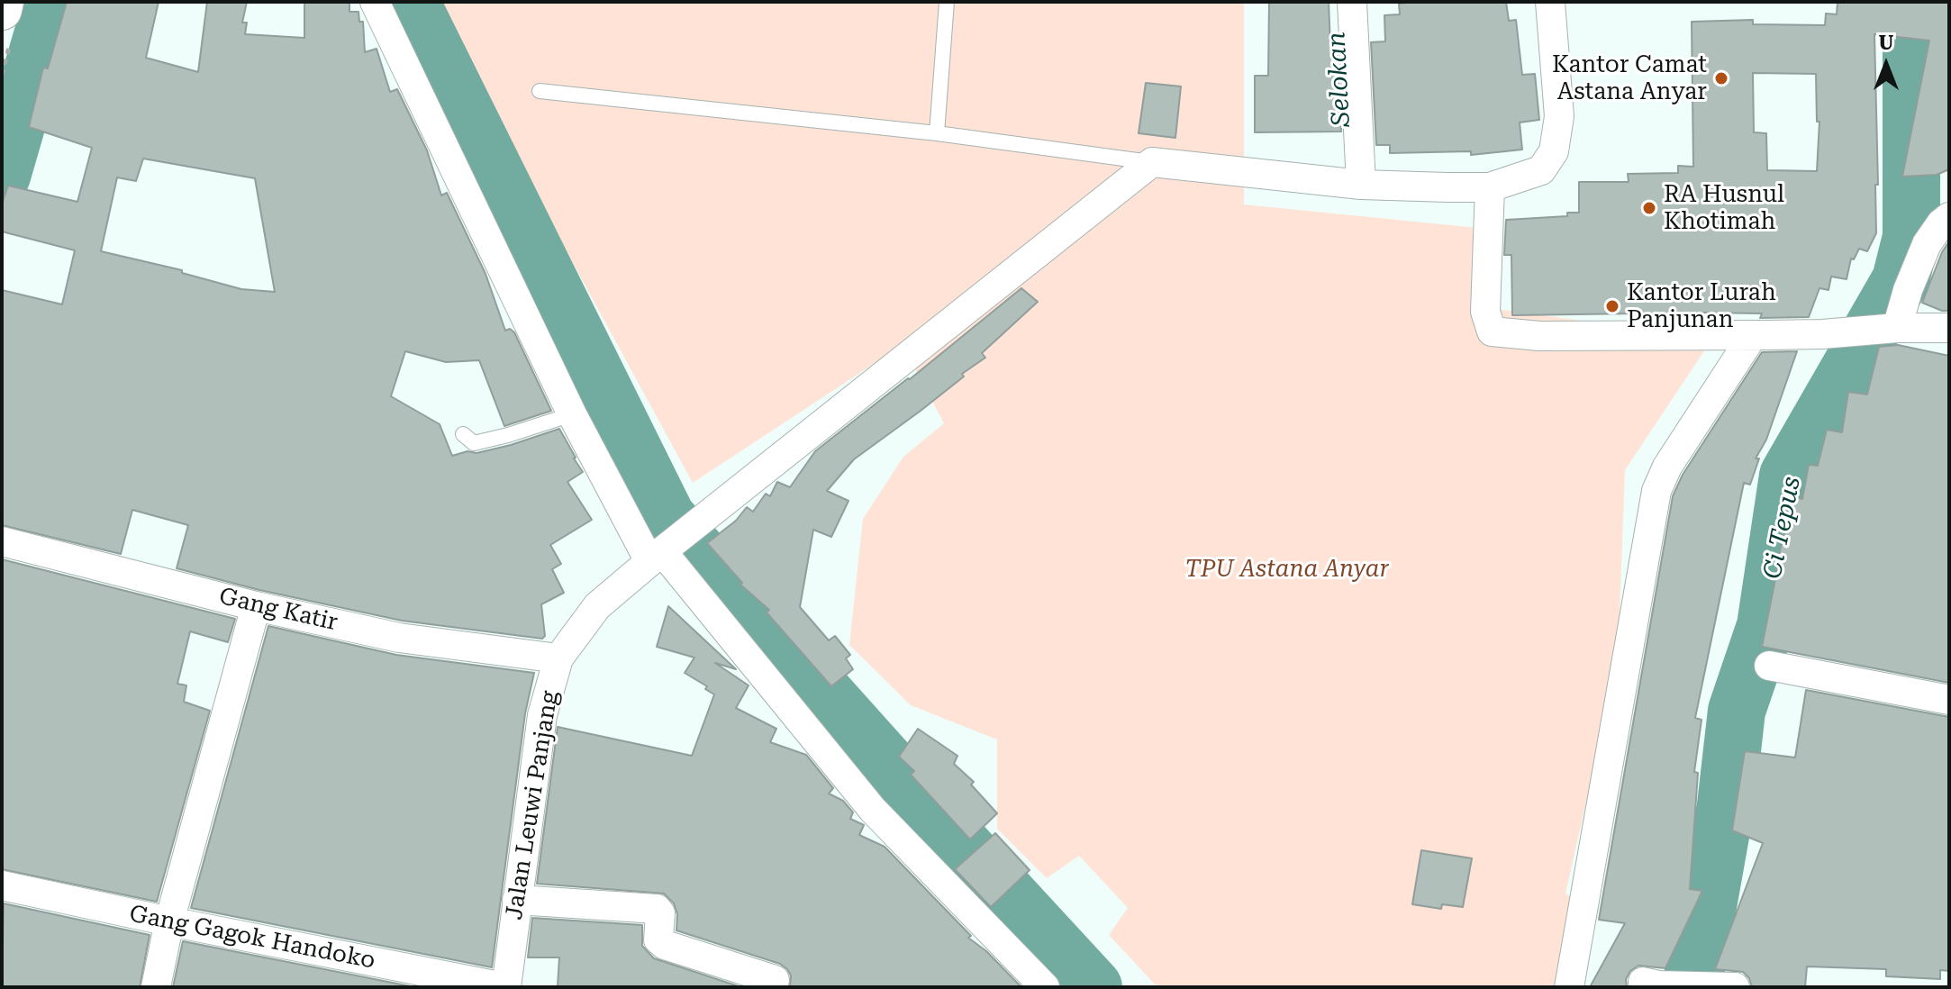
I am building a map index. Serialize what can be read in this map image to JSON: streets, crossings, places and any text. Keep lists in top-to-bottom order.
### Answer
{
  "streets": {
    "street": ["Gang Katir", "Jalan Leuwi Panjang", "Gang Gagok Handoko"]
  },
  "crossings": [
    ["Gang Katir", "Jalan Leuwi Panjang"],
    ["Jalan Leuwi Panjang", "Gang Gagok Handoko"]
  ],
  "water": ["Selokan", "Ci Tepus"],
  "parks": ["TPU Astana Anyar"],
  "places": ["Kantor Camat Astana Anyar", "RA Husnul Khotimah", "Kantor Lurah Panjunan"],
  "north": "top"
}
